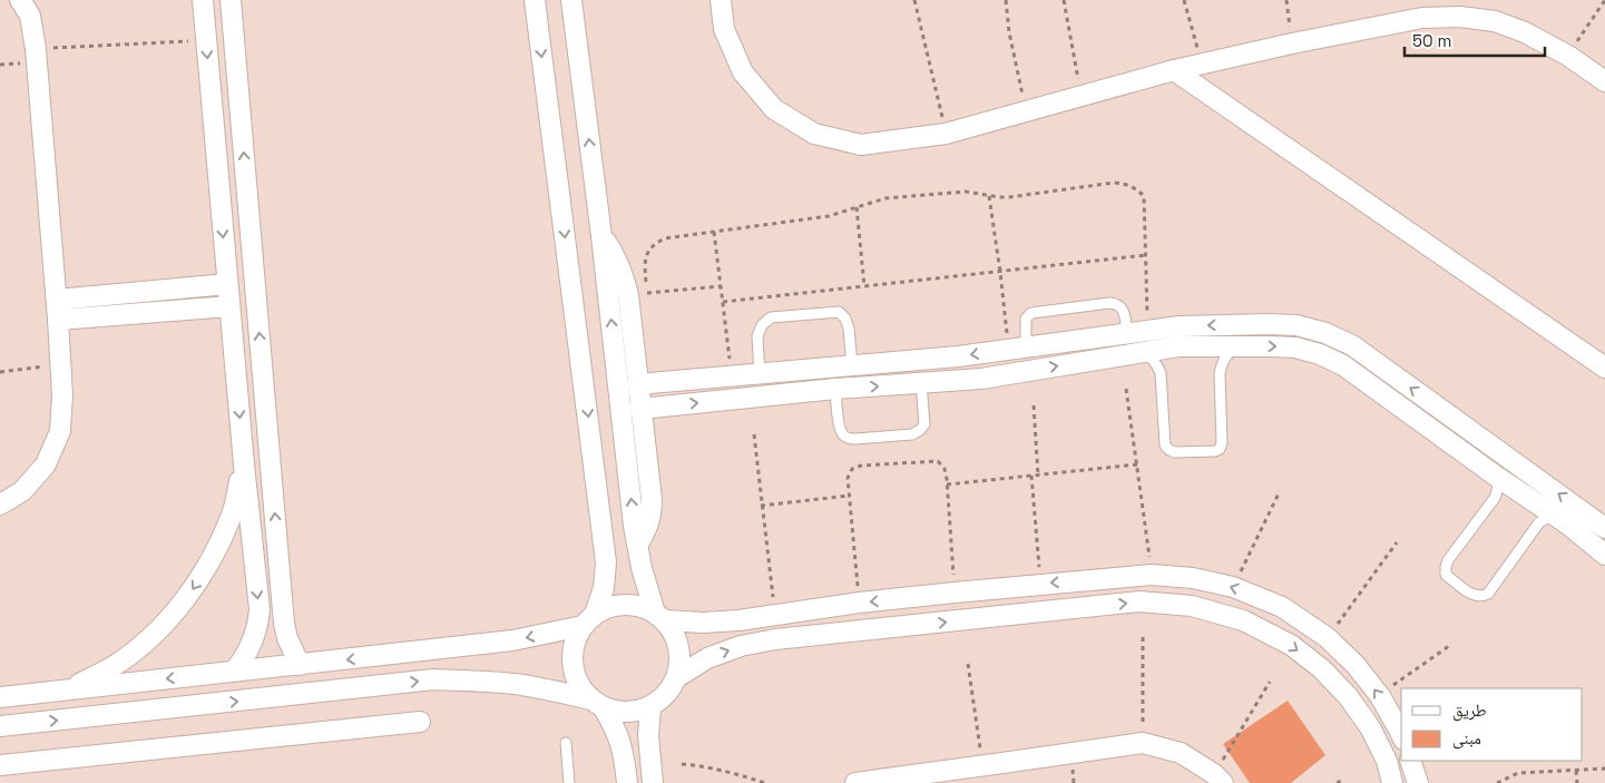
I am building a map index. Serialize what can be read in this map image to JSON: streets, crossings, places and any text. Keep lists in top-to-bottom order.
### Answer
{
  "legend": ["طريق", "مبنى"],
  "scale_bar": "50 m"
}
